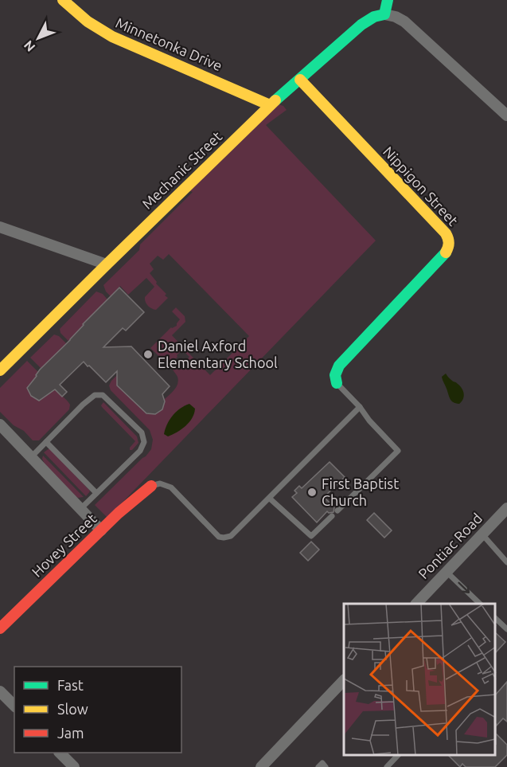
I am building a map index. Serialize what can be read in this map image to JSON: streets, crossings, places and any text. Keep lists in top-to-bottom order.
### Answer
{
  "streets": {
    "street": [
      "Minnetonka Drive",
      "Mechanic Street",
      "Nippigon Street",
      "Hovey Street",
      "Pontiac Road"
    ]
  },
  "crossings": [
    ["Minnetonka Drive", "Mechanic Street"],
    ["Mechanic Street", "Nippigon Street"]
  ],
  "places": ["Daniel Axford Elementary School", "First Baptist Church"],
  "legend": ["Fast", "Slow", "Jam"],
  "north": "bottom left"
}
